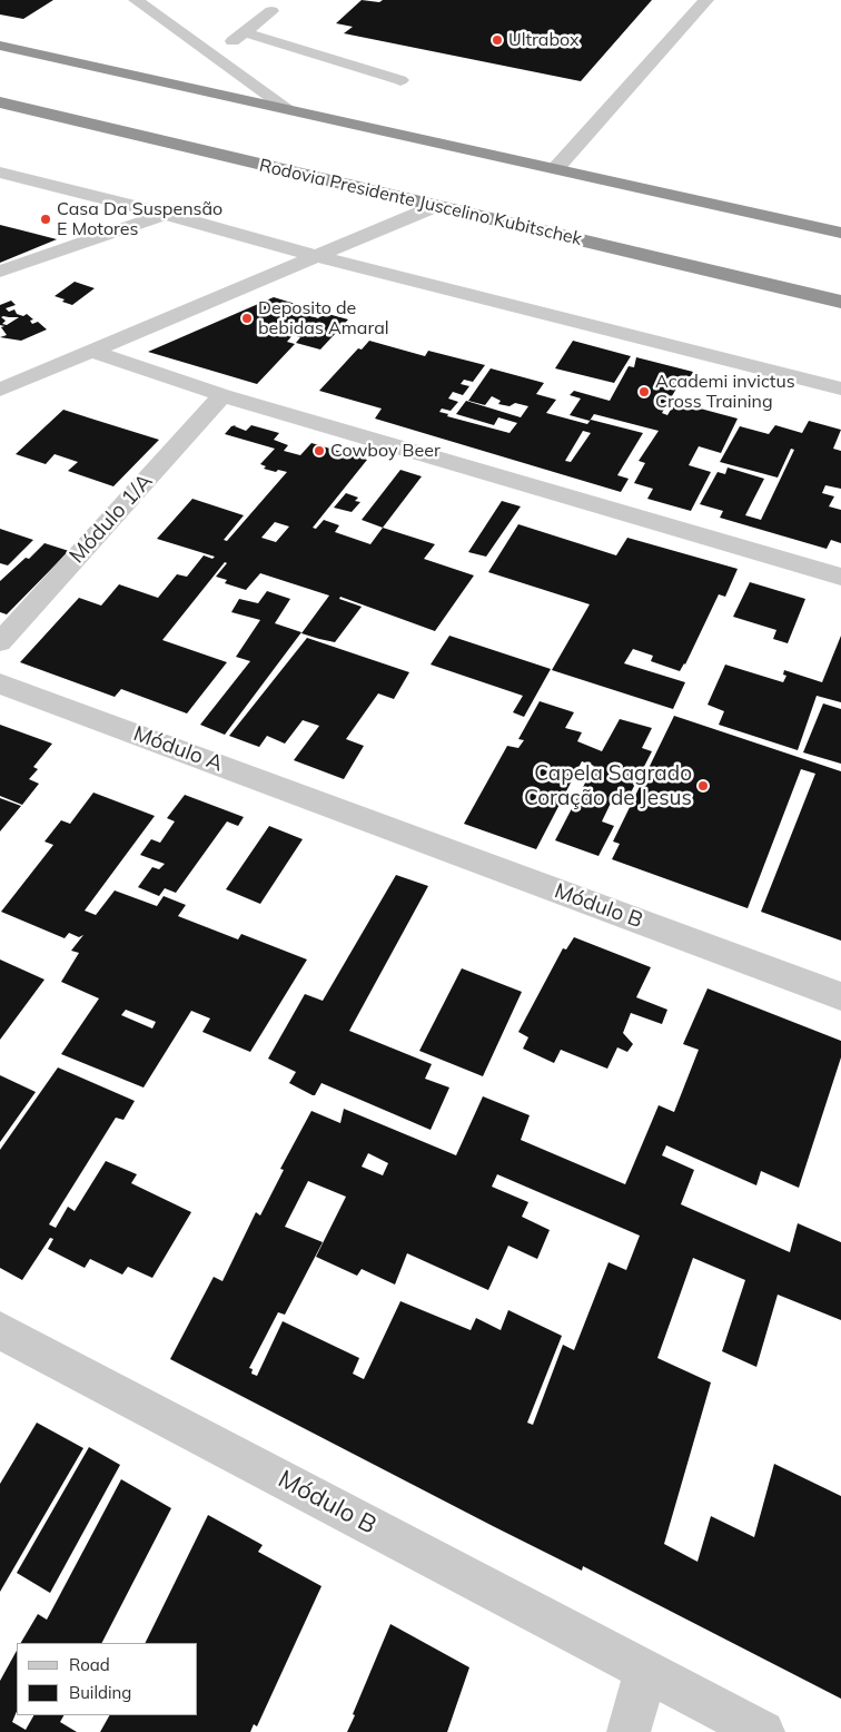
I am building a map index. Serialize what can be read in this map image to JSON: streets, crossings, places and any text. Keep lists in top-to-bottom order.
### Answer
{
  "streets": {
    "highway": ["Rodovia Presidente Juscelino Kubitschek"],
    "street": ["Módulo 1/A", "Módulo A", "Módulo B"]
  },
  "crossings": [
    ["Módulo A", "Módulo B"]
  ],
  "places": [
    "Ultrabox",
    "Casa Da Suspensão E Motores",
    "Deposito de bebidas Amaral",
    "Academi invictus Cross Training",
    "Cowboy Beer",
    "Capela Sagrado Coração de Jesus"
  ],
  "legend": ["Road", "Building"]
}
